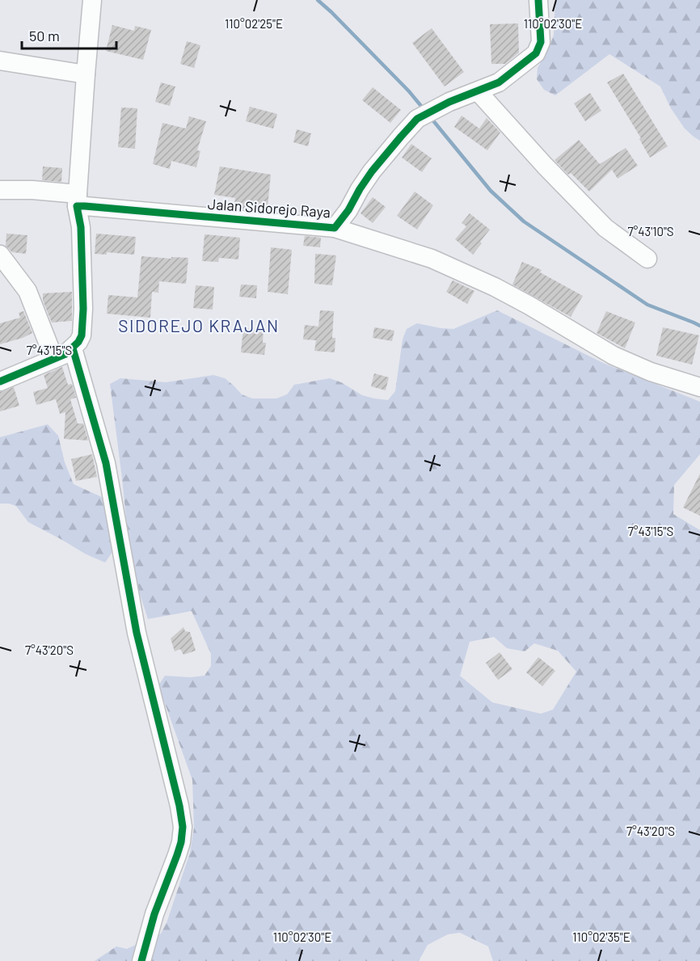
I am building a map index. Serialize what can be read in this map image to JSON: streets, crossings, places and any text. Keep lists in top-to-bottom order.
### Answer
{
  "streets": {
    "street": ["Jalan Sidorejo Raya"]
  },
  "districts": ["SIDOREJO KRAJAN"],
  "scale_bar": "50 m",
  "coordinates": [
    "110°02'25\"E",
    "110°02'30\"E",
    "7°43'10\"S",
    "7°43'15\"S",
    "7°43'20\"S",
    "110°02'35\"E"
  ]
}
